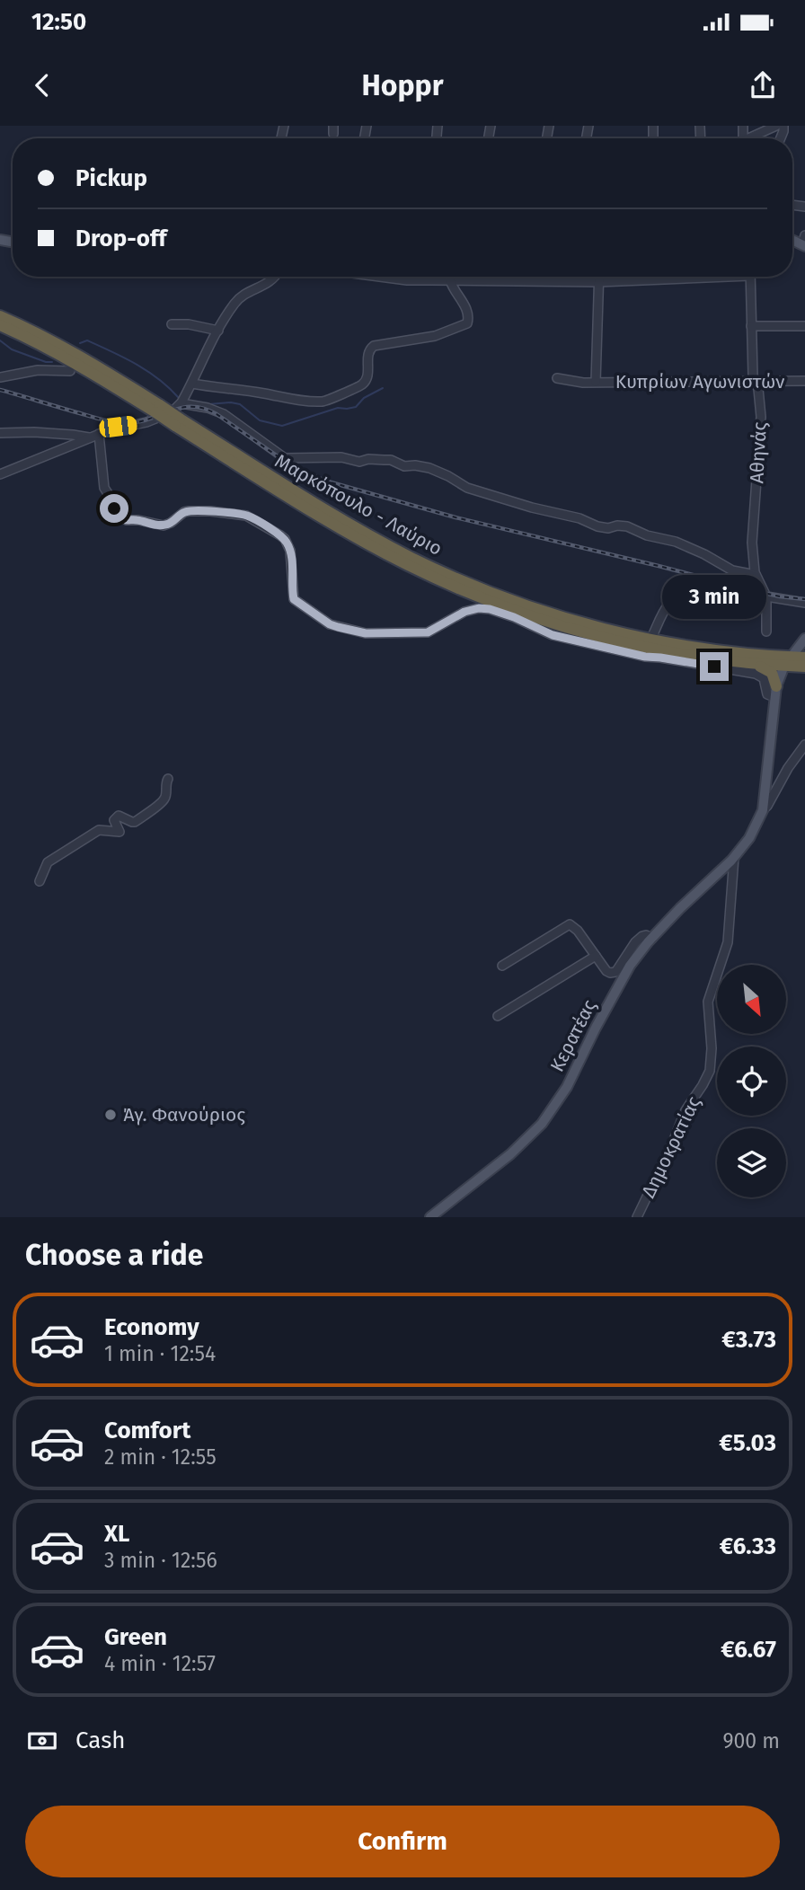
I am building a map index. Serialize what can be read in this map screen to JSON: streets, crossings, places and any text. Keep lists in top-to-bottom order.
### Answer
{
  "streets": {
    "highway": ["Μαρκόπουλο - Λαύριο"],
    "main road": ["Κερατέας"],
    "street": ["Κυπρίων Αγωνιστών", "Αθηνάς", "Δημοκρατίας"]
  },
  "crossings": [
    ["Κυπρίων Αγωνιστών", "Αθηνάς"],
    ["Κερατέας", "Δημοκρατίας"]
  ],
  "places": ["Άγ. Φανούριος"],
  "north": "bottom right",
  "page": {
    "status": "12:50",
    "header": "Hoppr",
    "banner": ["Pickup", "Drop-off"],
    "bubble": "3 min",
    "heading": "Choose a ride",
    "list": [
      {
        "name": "Economy",
        "note": "1 min · 12:54",
        "value": "€3.73"
      },
      {
        "name": "Comfort",
        "note": "2 min · 12:55",
        "value": "€5.03"
      },
      {
        "name": "XL",
        "note": "3 min · 12:56",
        "value": "€6.33"
      },
      {
        "name": "Green",
        "note": "4 min · 12:57",
        "value": "€6.67"
      }
    ],
    "pay": ["Cash", "900 m"],
    "buttons": "Confirm"
  }
}
